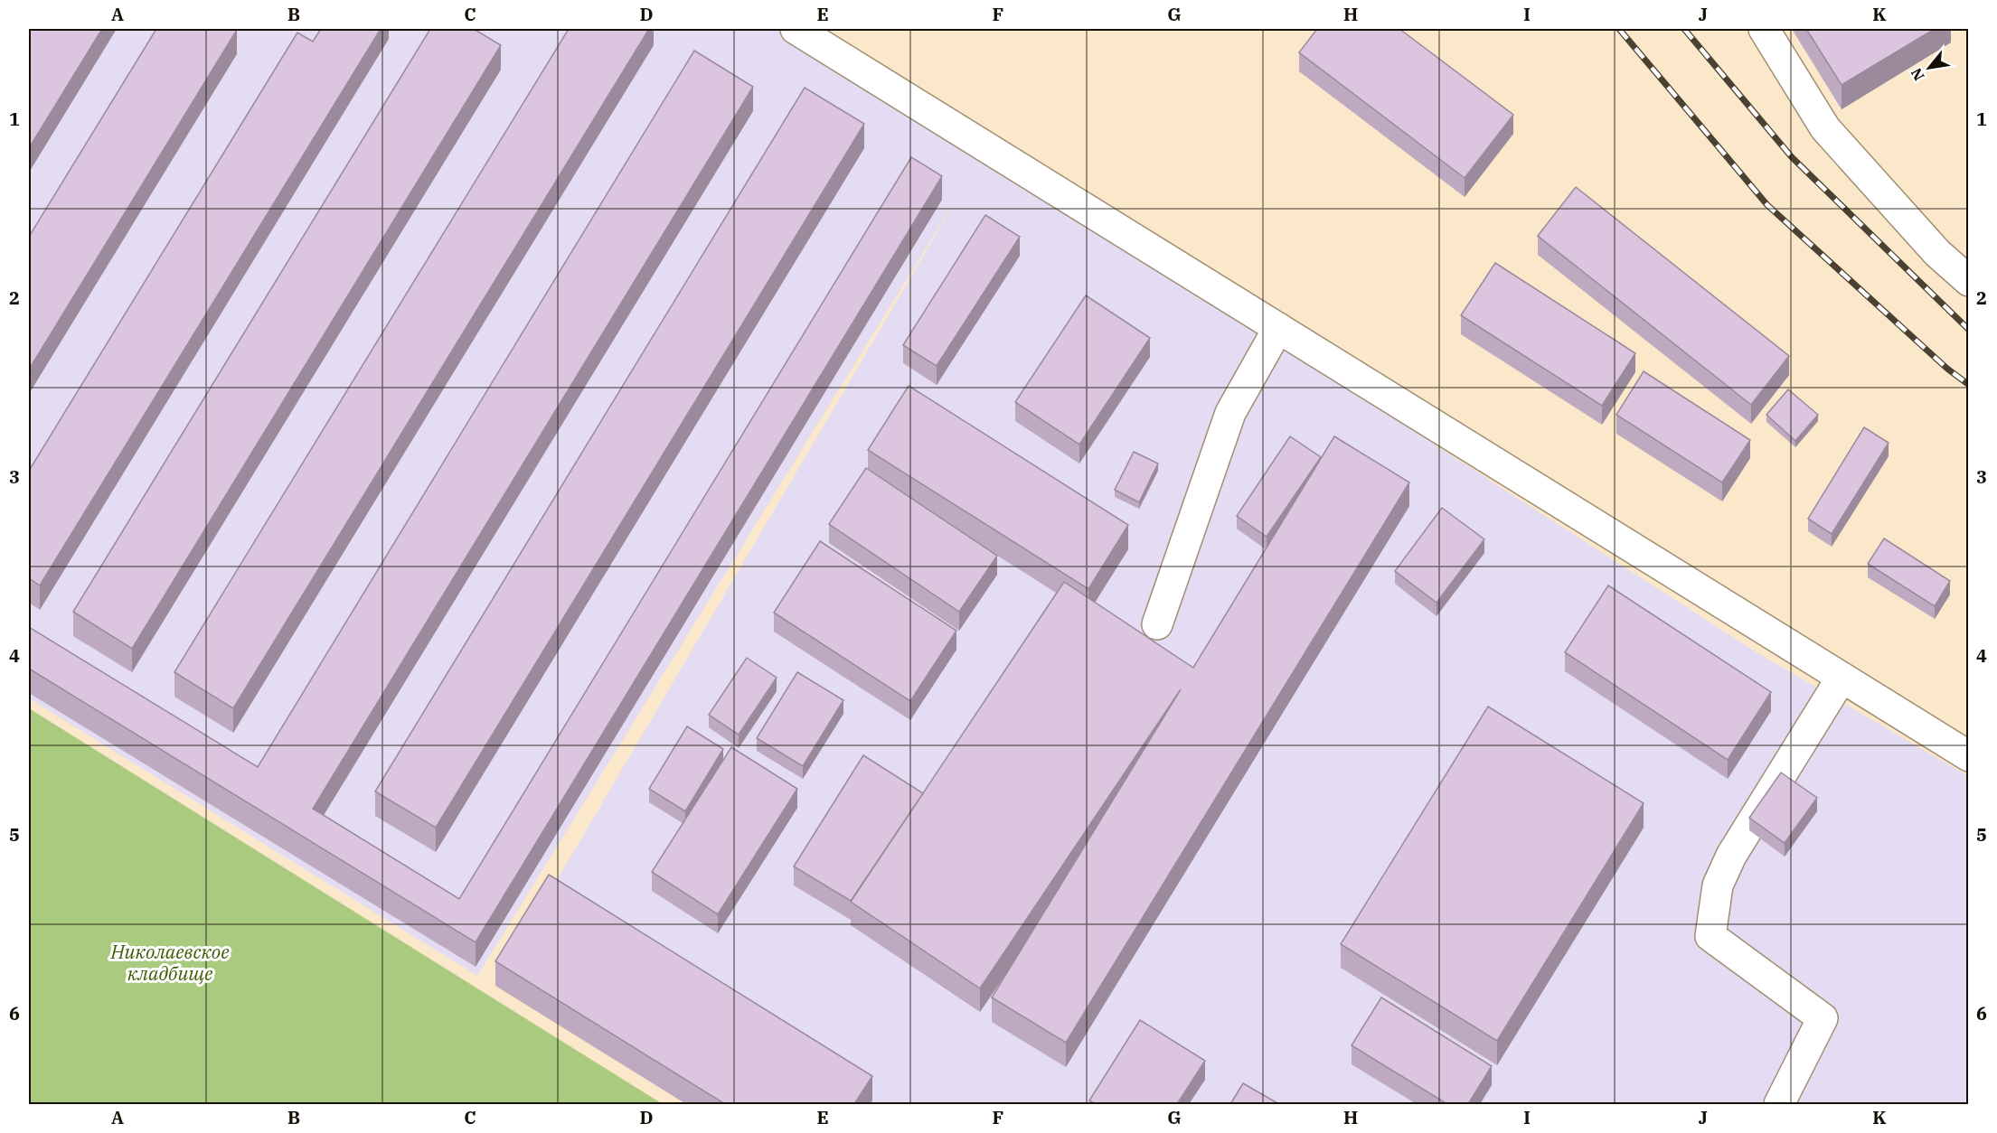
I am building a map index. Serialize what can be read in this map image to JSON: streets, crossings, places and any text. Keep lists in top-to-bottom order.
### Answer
{
  "parks": ["Николаевское кладбище"],
  "north": "bottom left",
  "grid": {
    "columns": [
      "A",
      "B",
      "C",
      "D",
      "E",
      "F",
      "G",
      "H",
      "I",
      "J",
      "K"
    ],
    "rows": [
      "1",
      "2",
      "3",
      "4",
      "5",
      "6"
    ]
  }
}
